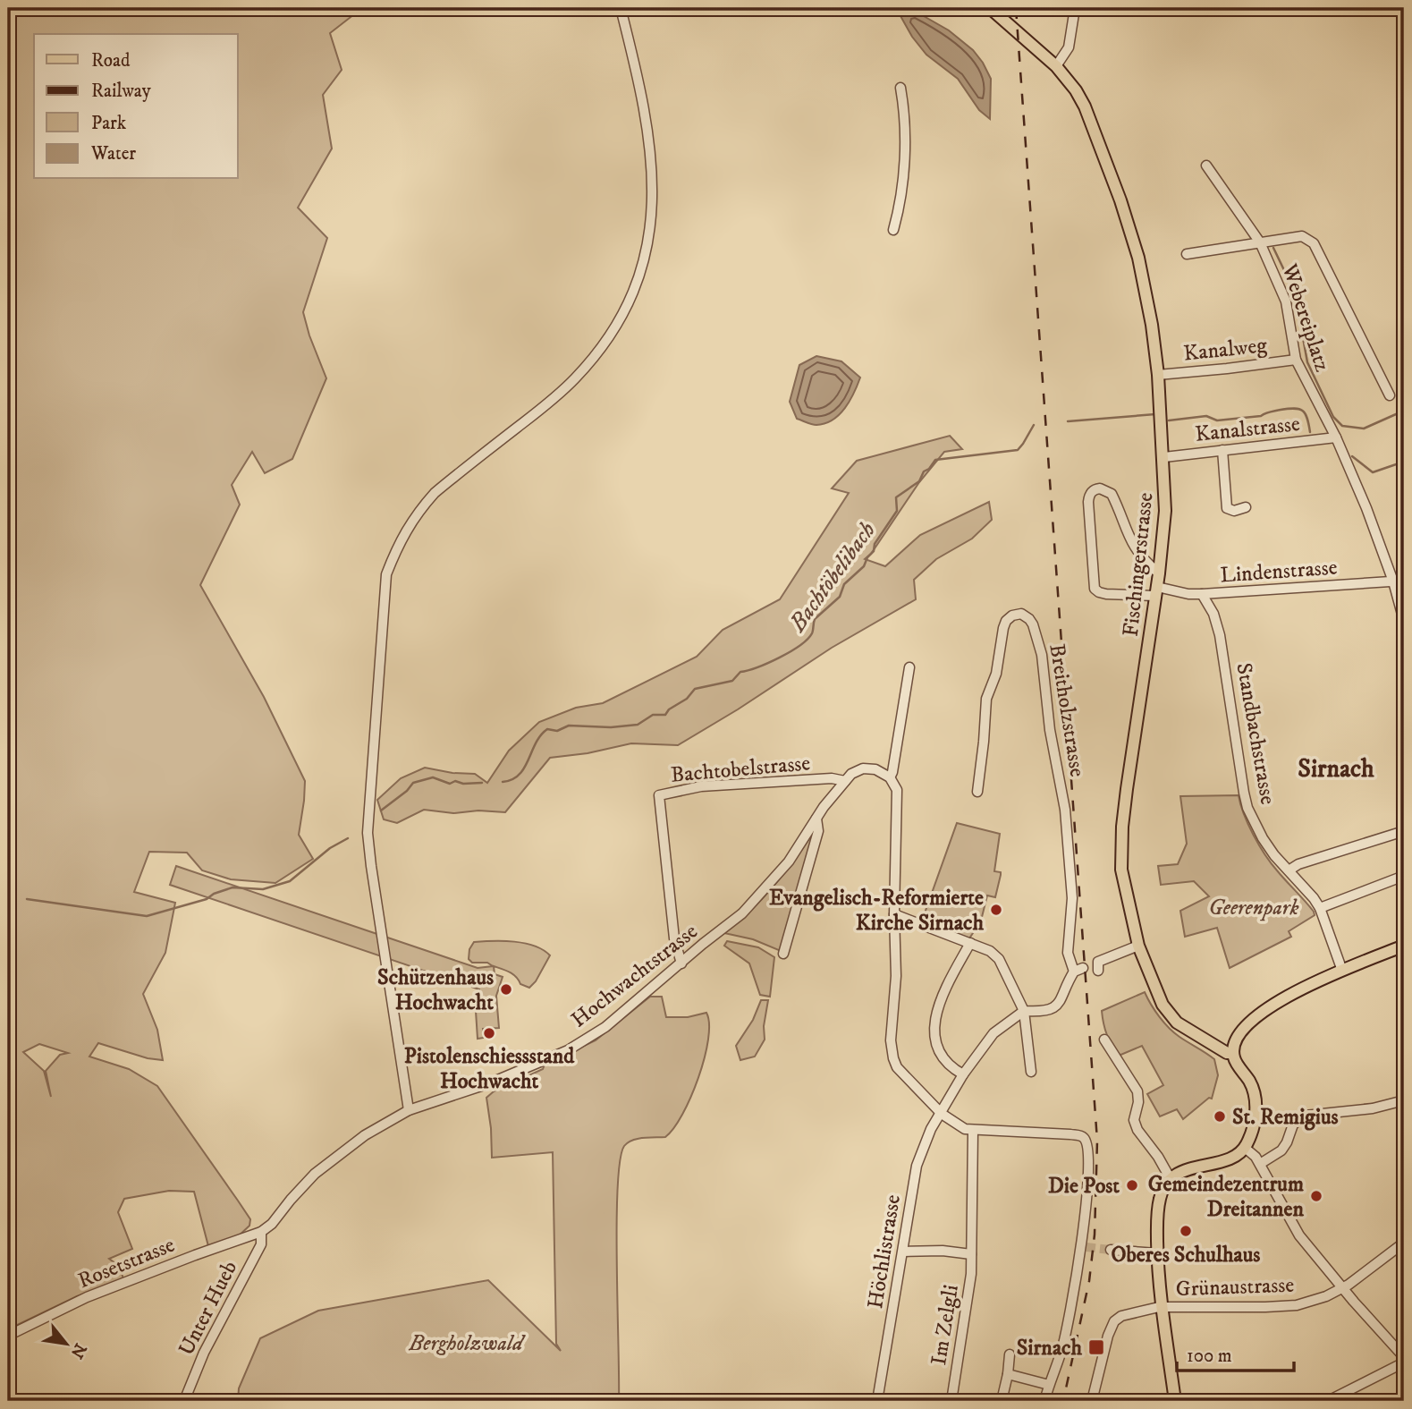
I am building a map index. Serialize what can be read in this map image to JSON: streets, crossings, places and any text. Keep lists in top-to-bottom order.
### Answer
{
  "streets": {
    "main road": ["Fischingerstrasse"],
    "street": [
      "Webereiplatz",
      "Kanalweg",
      "Kanalstrasse",
      "Lindenstrasse",
      "Breitholzstrasse",
      "Standbachstrasse",
      "Bachtobelstrasse",
      "Hochwachtstrasse",
      "Höchlistrasse",
      "Rosetstrasse",
      "Grünaustrasse",
      "Unter Hueb",
      "Im Zelgli"
    ]
  },
  "crossings": [
    ["Webereiplatz", "Kanalweg"],
    ["Webereiplatz", "Kanalstrasse"],
    ["Webereiplatz", "Lindenstrasse"],
    ["Kanalweg", "Fischingerstrasse"],
    ["Kanalstrasse", "Fischingerstrasse"],
    ["Fischingerstrasse", "Lindenstrasse"],
    ["Lindenstrasse", "Standbachstrasse"],
    ["Breitholzstrasse", "Höchlistrasse"],
    ["Bachtobelstrasse", "Hochwachtstrasse"],
    ["Hochwachtstrasse", "Rosetstrasse"],
    ["Hochwachtstrasse", "Unter Hueb"],
    ["Rosetstrasse", "Unter Hueb"]
  ],
  "districts": ["Sirnach"],
  "water": ["Bachtöbelibach"],
  "parks": ["Geerenpark", "Bergholzwald"],
  "places": {
    "other": [
      "Evangelisch-Reformierte Kirche Sirnach",
      "Schützenhaus Hochwacht",
      "Pistolenschiessstand Hochwacht",
      "St. Remigius",
      "Die Post",
      "Gemeindezentrum Dreitannen",
      "Oberes Schulhaus"
    ],
    "transit": ["Sirnach"]
  },
  "legend": [
    "Road",
    "Railway",
    "Park",
    "Water"
  ],
  "scale_bar": "100 m",
  "north": "bottom right"
}
